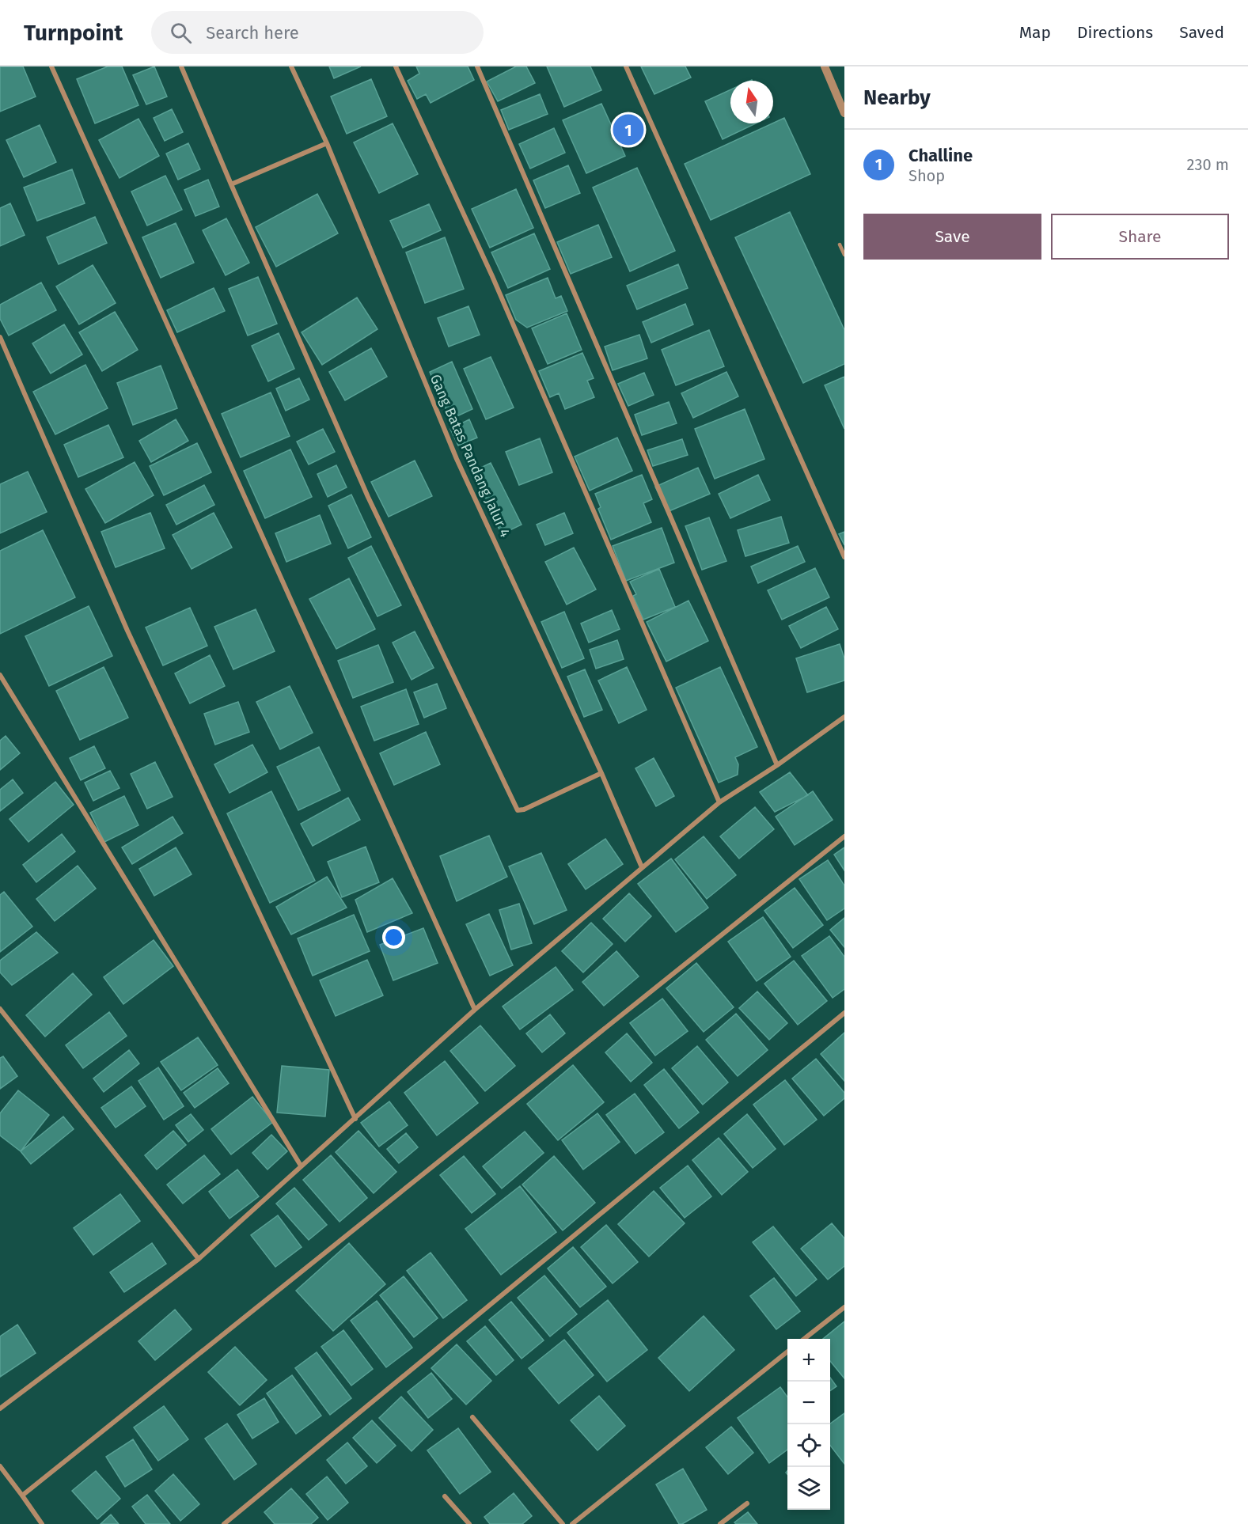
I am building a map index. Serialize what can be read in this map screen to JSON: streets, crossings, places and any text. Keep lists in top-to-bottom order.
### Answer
{
  "streets": {
    "street": ["Gang Batas Pandang Jalur 4"]
  },
  "north": "top",
  "page": {
    "header": "Turnpoint",
    "search": "Search here",
    "nav": ["Map", "Directions", "Saved"],
    "heading": "Nearby",
    "pins": "1",
    "list": [
      {
        "mark": "1",
        "name": "Challine",
        "note": "Shop",
        "value": "230 m"
      }
    ],
    "buttons": ["Save", "Share"],
    "map_buttons": ["+", "−"]
  }
}
